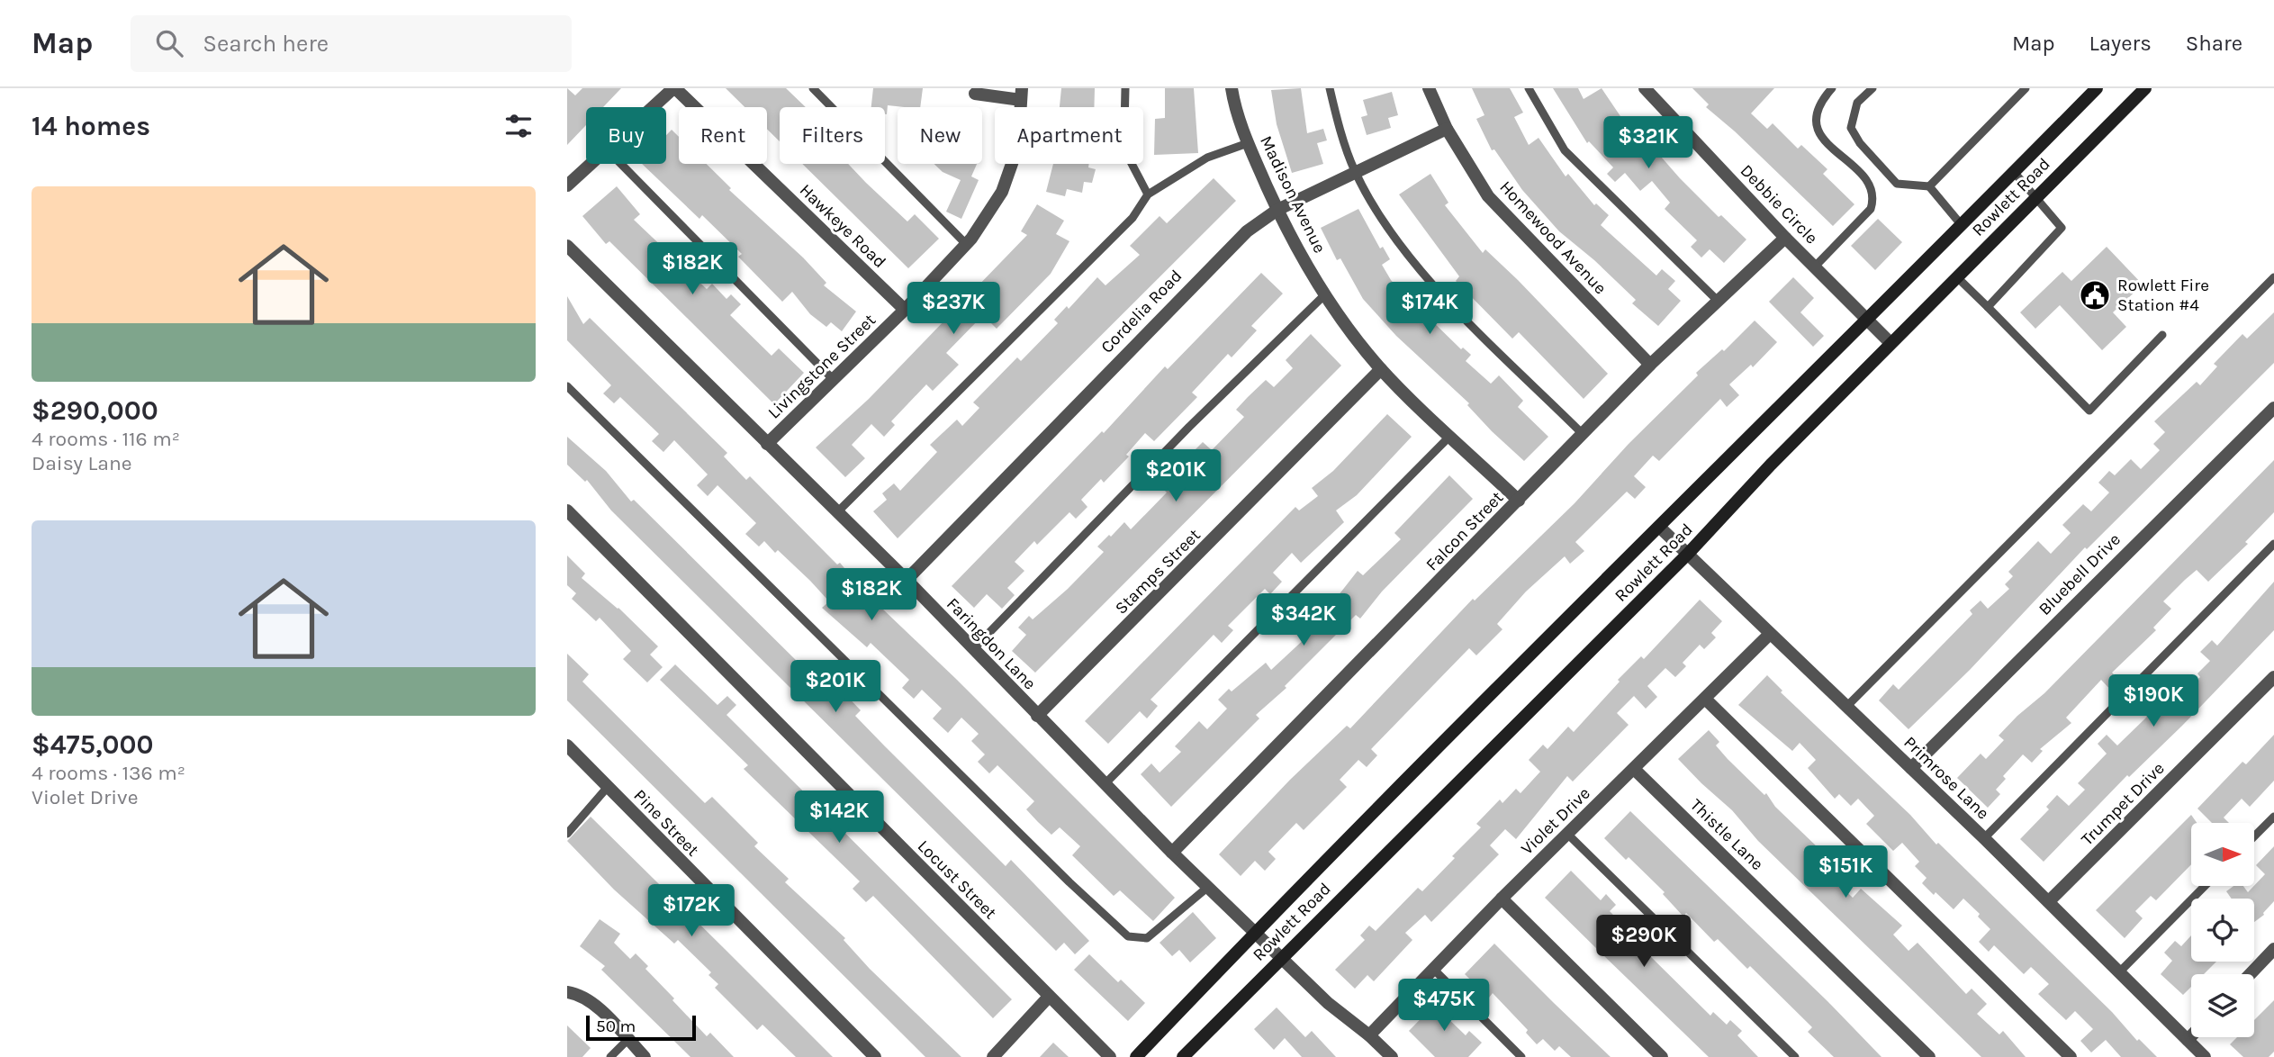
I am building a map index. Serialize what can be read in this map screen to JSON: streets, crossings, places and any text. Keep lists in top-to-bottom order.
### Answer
{
  "streets": {
    "main road": ["Rowlett Road"],
    "street": [
      "Madison Avenue",
      "Debbie Circle",
      "Hawkeye Road",
      "Homewood Avenue",
      "Cordelia Road",
      "Livingstone Street",
      "Falcon Street",
      "Stamps Street",
      "Bluebell Drive",
      "Faringdon Lane",
      "Primrose Lane",
      "Trumpet Drive",
      "Violet Drive",
      "Pine Street",
      "Thistle Lane",
      "Locust Street"
    ]
  },
  "crossings": [
    ["Madison Avenue", "Cordelia Road"],
    ["Madison Avenue", "Falcon Street"],
    ["Madison Avenue", "Stamps Street"],
    ["Rowlett Road", "Debbie Circle"],
    ["Rowlett Road", "Faringdon Lane"],
    ["Rowlett Road", "Primrose Lane"],
    ["Debbie Circle", "Falcon Street"],
    ["Hawkeye Road", "Livingstone Street"],
    ["Homewood Avenue", "Cordelia Road"],
    ["Homewood Avenue", "Falcon Street"],
    ["Cordelia Road", "Faringdon Lane"],
    ["Livingstone Street", "Faringdon Lane"],
    ["Falcon Street", "Faringdon Lane"],
    ["Stamps Street", "Faringdon Lane"],
    ["Bluebell Drive", "Primrose Lane"],
    ["Faringdon Lane", "Violet Drive"],
    ["Primrose Lane", "Trumpet Drive"],
    ["Primrose Lane", "Violet Drive"],
    ["Violet Drive", "Thistle Lane"]
  ],
  "places": {
    "public building": ["Rowlett Fire Station #4"]
  },
  "scale_bar": "50 m",
  "north": "right",
  "page": {
    "header": "Map",
    "search": "Search here",
    "nav": ["Map", "Layers", "Share"],
    "heading": "14 homes",
    "chip": [
      "Buy",
      "Rent",
      "Filters",
      "New",
      "Apartment"
    ],
    "price": [
      "$321K",
      "$182K",
      "$237K",
      "$174K",
      "$201K",
      "$182K",
      "$342K",
      "$201K",
      "$190K",
      "$142K",
      "$151K",
      "$172K",
      "$290K",
      "$475K"
    ],
    "list": [
      {
        "name": "$290,000",
        "note": "4 rooms · 116 m² · Daisy Lane"
      },
      {
        "name": "$475,000",
        "note": "4 rooms · 136 m² · Violet Drive"
      }
    ],
    "scale": "50 m"
  }
}
